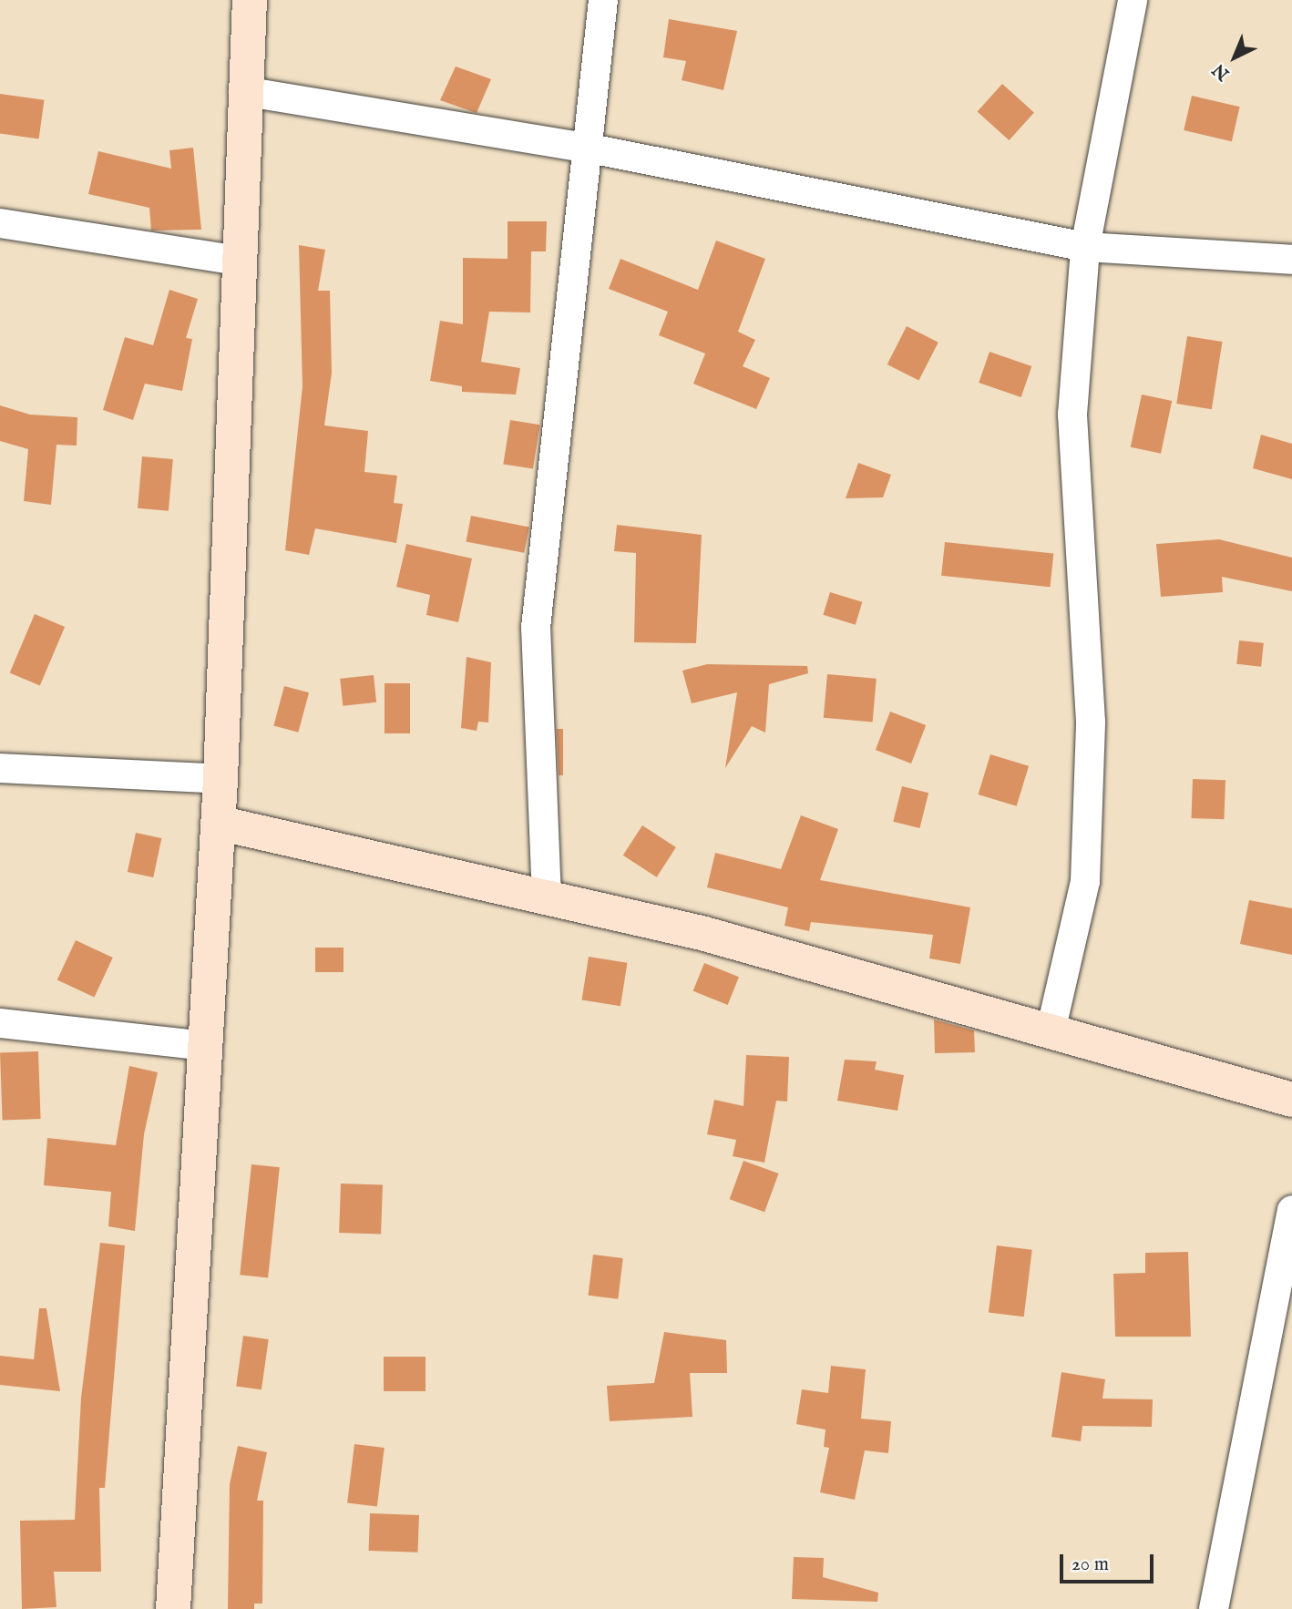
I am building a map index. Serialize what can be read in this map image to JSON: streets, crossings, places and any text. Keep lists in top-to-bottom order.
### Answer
{
  "scale_bar": "20 m",
  "north": "bottom left"
}
